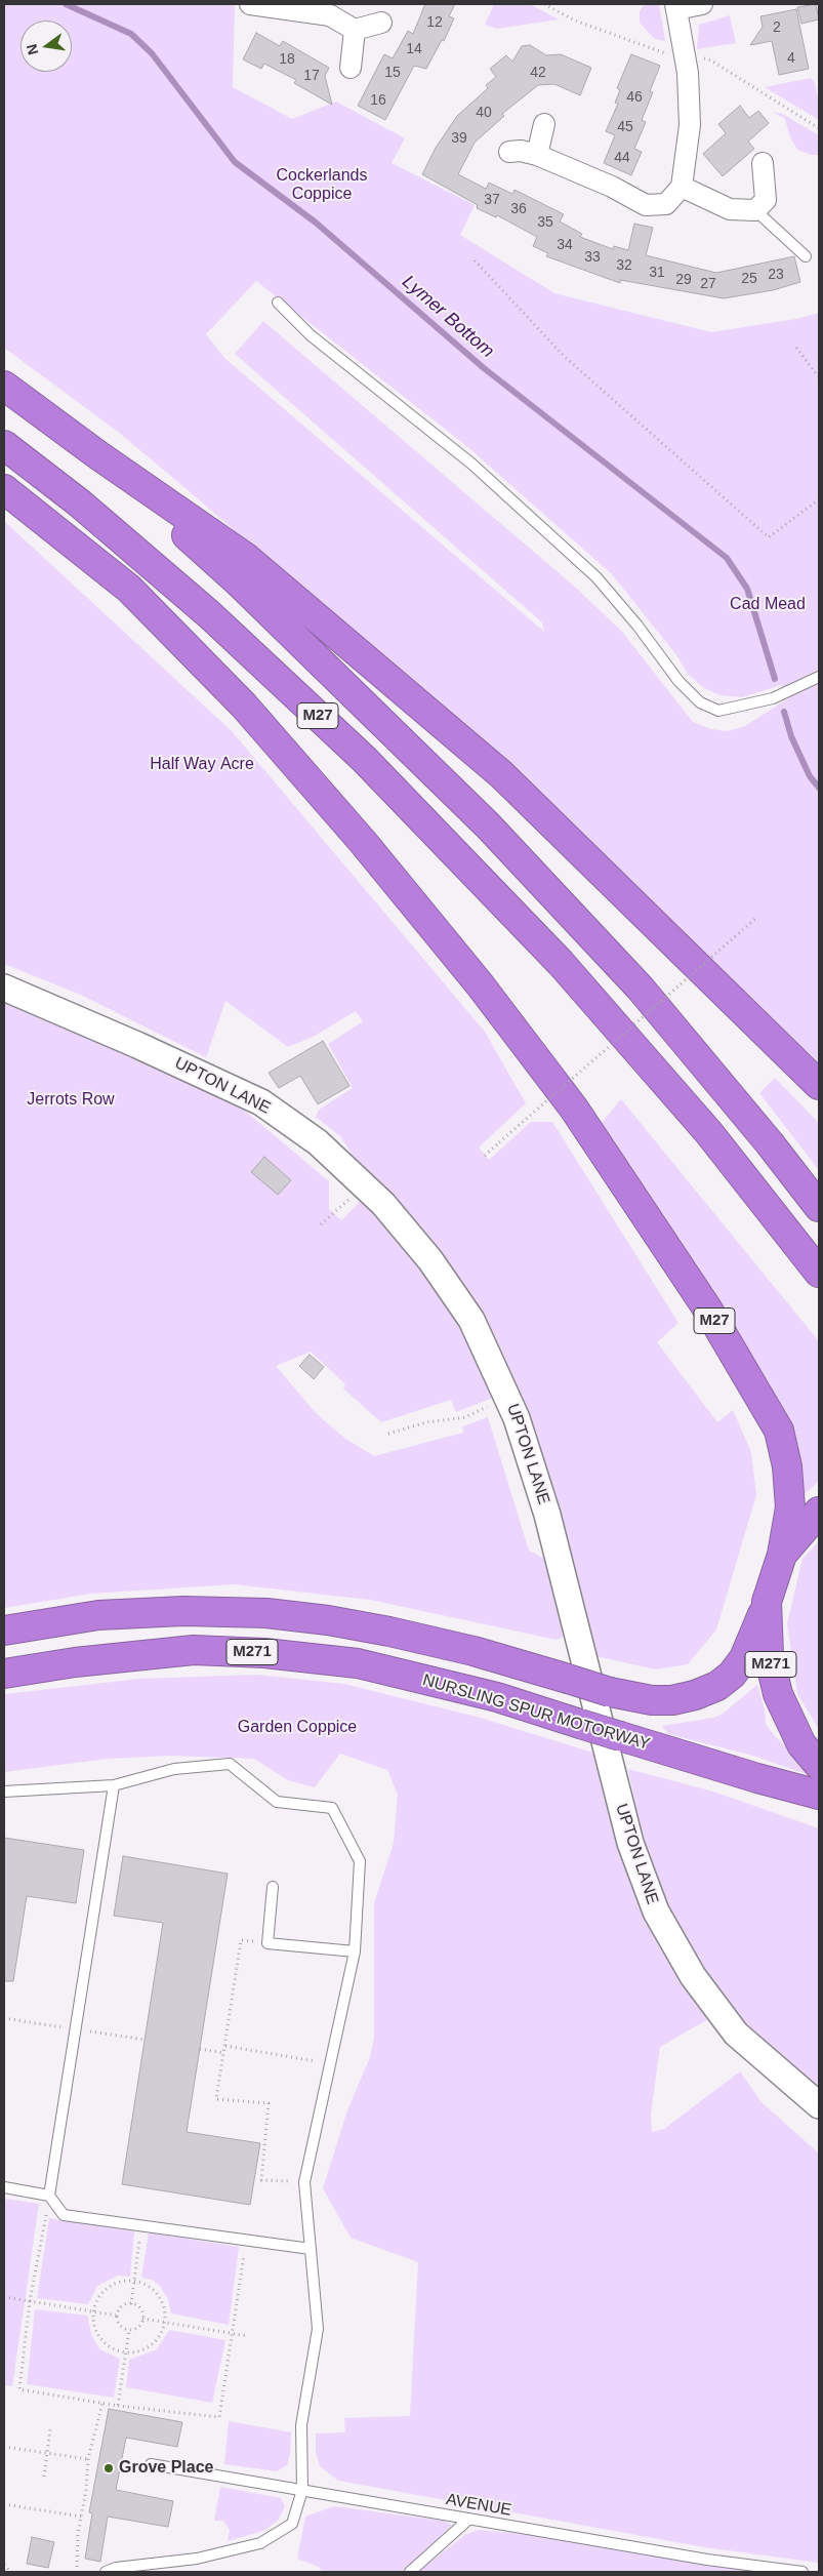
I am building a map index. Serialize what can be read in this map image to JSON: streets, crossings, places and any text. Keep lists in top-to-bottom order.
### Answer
{
  "streets": {
    "highway": ["M27", "M271", "NURSLING SPUR MOTORWAY"],
    "street": ["UPTON LANE"],
    "lane": ["AVENUE"]
  },
  "crossings": [
    ["M27", "M271"]
  ],
  "water": ["Lymer Bottom"],
  "parks": [
    "Cockerlands Coppice",
    "Cad Mead",
    "Half Way Acre",
    "Jerrots Row",
    "Garden Coppice"
  ],
  "places": ["Grove Place"],
  "house_numbers": [
    "12",
    "2",
    "14",
    "4",
    "18",
    "15",
    "42",
    "17",
    "46",
    "16",
    "40",
    "45",
    "39",
    "44",
    "37",
    "36",
    "35",
    "34",
    "33",
    "32",
    "31",
    "23",
    "25",
    "29",
    "27"
  ],
  "north": "left"
}
